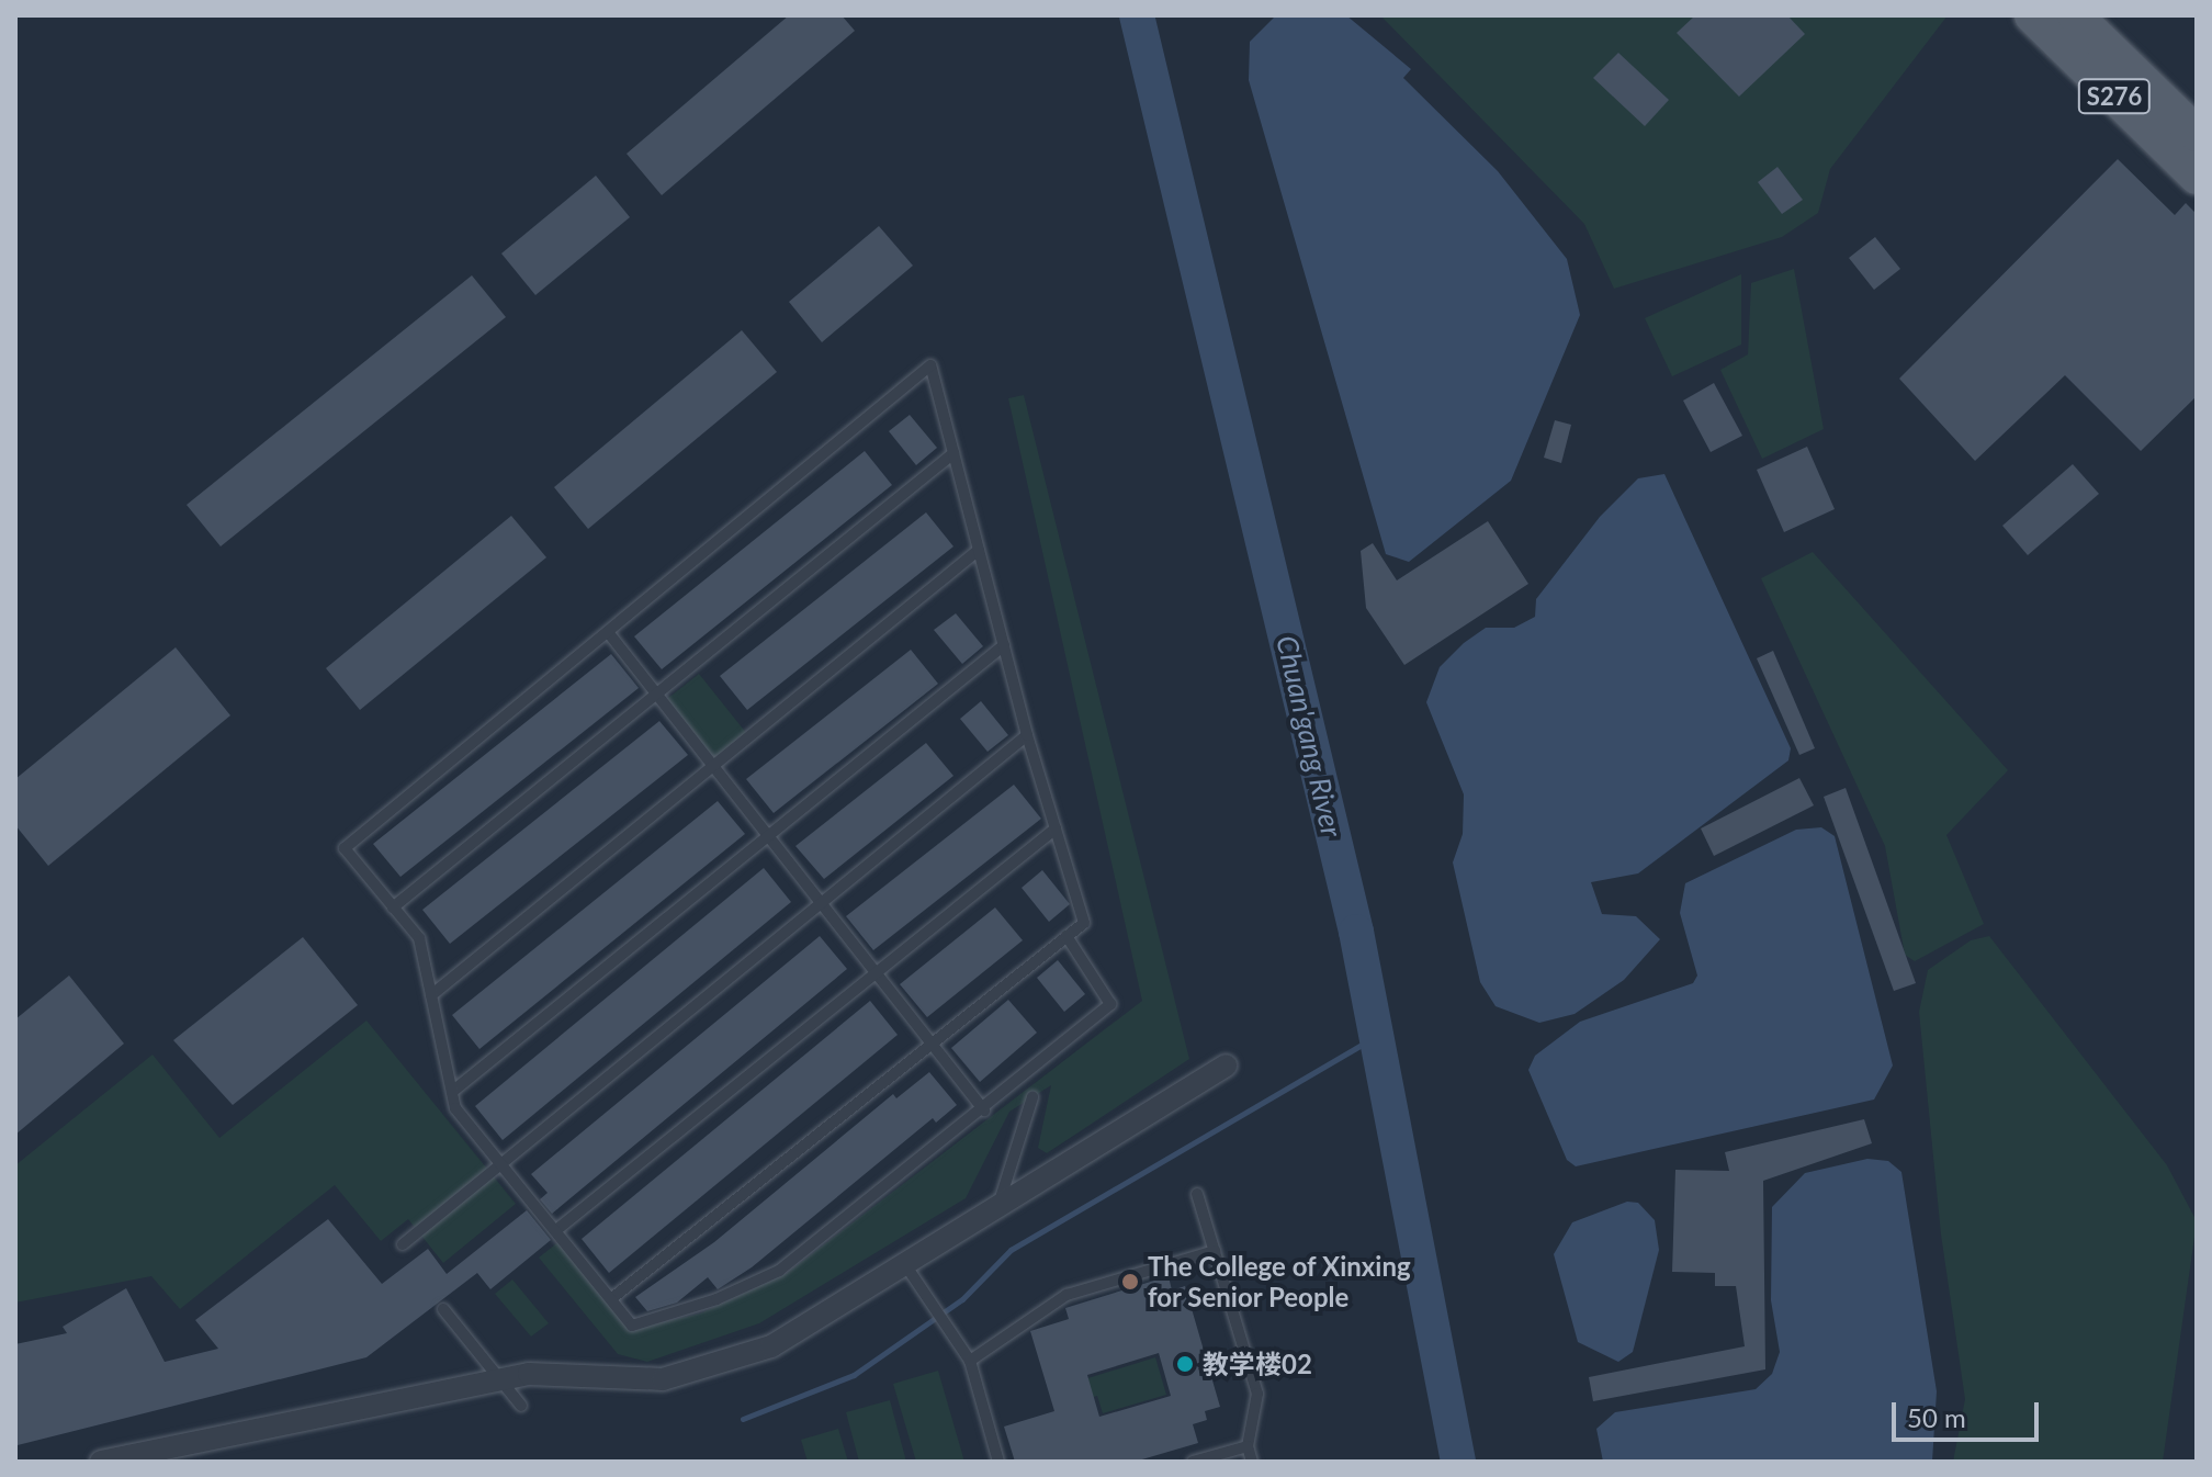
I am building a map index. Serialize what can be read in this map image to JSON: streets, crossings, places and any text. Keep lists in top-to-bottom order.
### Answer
{
  "streets": {
    "main road": ["S276"]
  },
  "water": ["Chuan'gang River"],
  "places": ["The College of Xinxing for Senior People", "教学楼02"],
  "scale_bar": "50 m"
}
